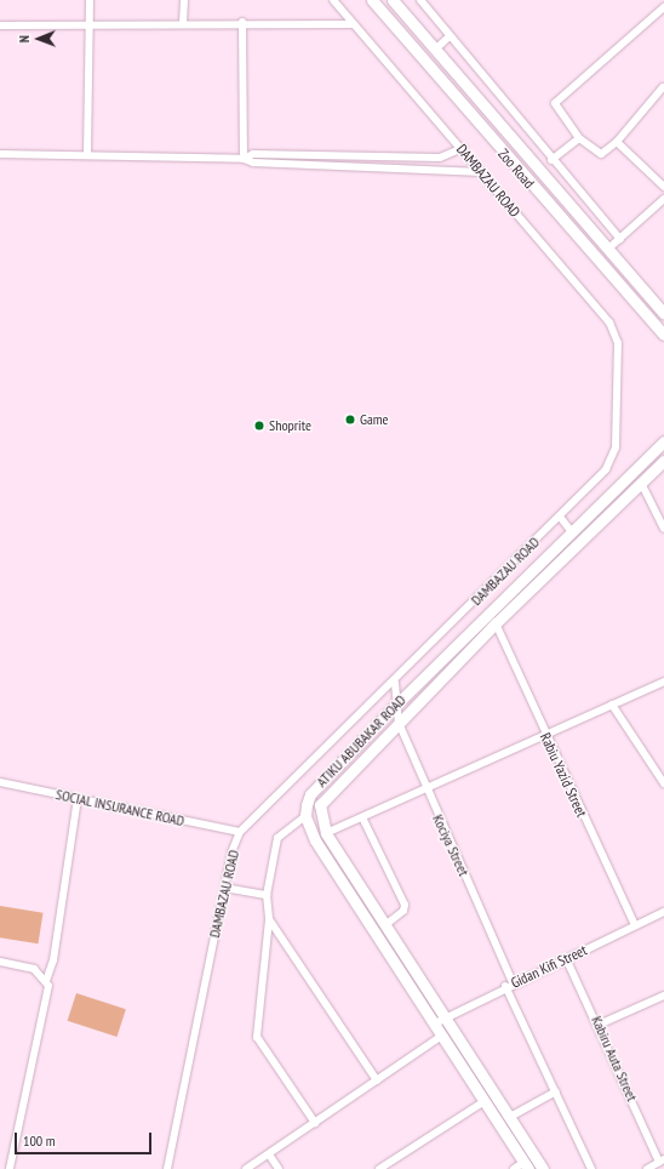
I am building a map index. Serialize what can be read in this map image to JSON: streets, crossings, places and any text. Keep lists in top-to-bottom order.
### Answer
{
  "streets": {
    "street": [
      "Zoo Road",
      "DAMBAZAU ROAD",
      "ATIKU ABUBAKAR ROAD",
      "Rabiu Yazid Street",
      "SOCIAL INSURANCE ROAD",
      "Kociya Street",
      "Gidan Kifi Street",
      "Kabiru Auta Street"
    ]
  },
  "crossings": [
    ["DAMBAZAU ROAD", "SOCIAL INSURANCE ROAD"],
    ["DAMBAZAU ROAD", "Kociya Street"],
    ["ATIKU ABUBAKAR ROAD", "Kociya Street"],
    ["Rabiu Yazid Street", "Gidan Kifi Street"],
    ["Kociya Street", "Gidan Kifi Street"],
    ["Gidan Kifi Street", "Kabiru Auta Street"]
  ],
  "places": ["Game", "Shoprite"],
  "scale_bar": "100 m",
  "north": "left"
}
